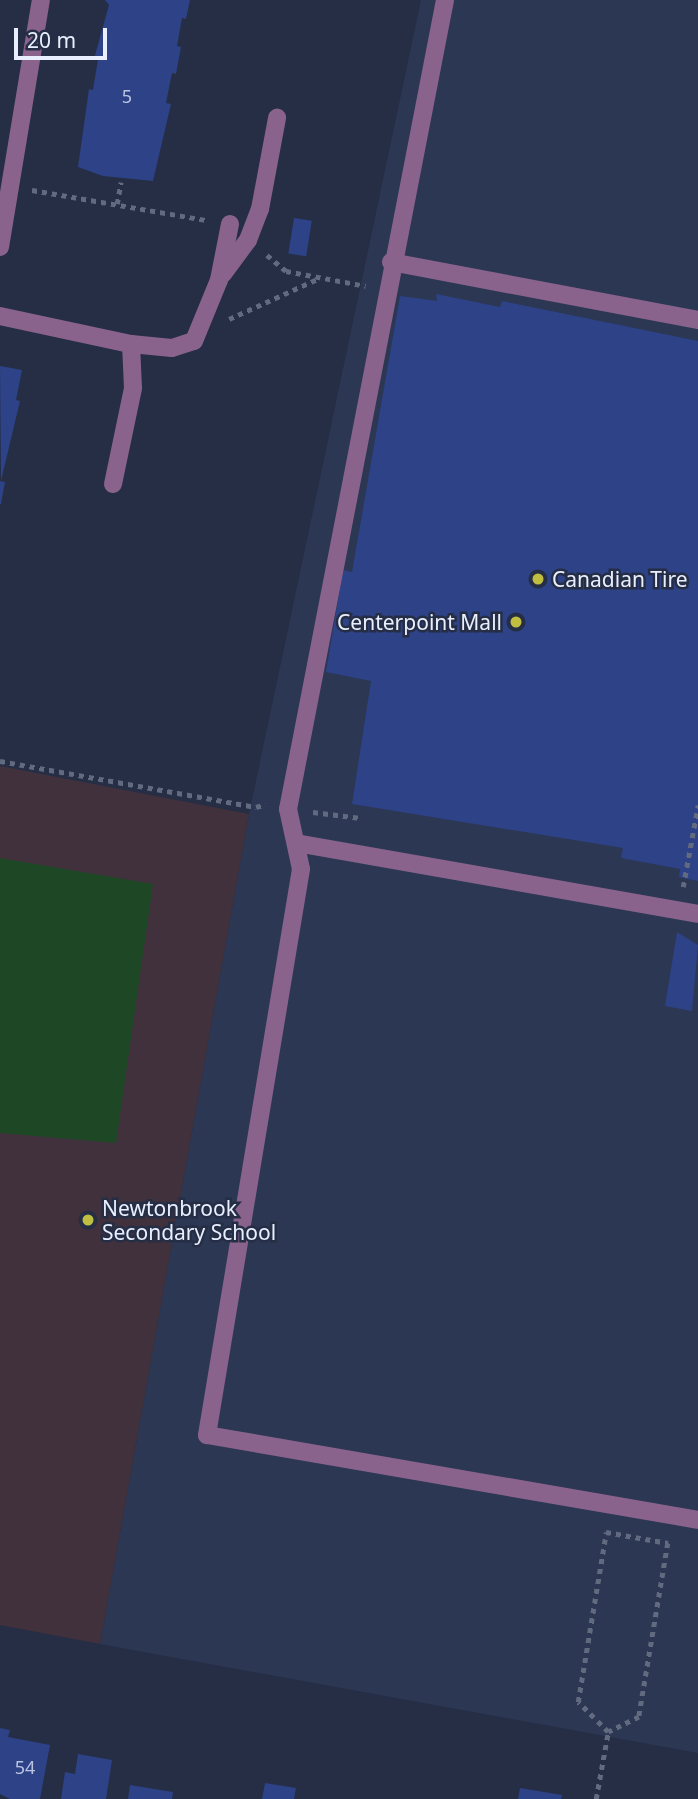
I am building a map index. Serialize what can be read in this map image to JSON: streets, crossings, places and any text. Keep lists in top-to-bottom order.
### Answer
{
  "places": ["Canadian Tire", "Centerpoint Mall", "Newtonbrook Secondary School"],
  "house_numbers": ["5", "54"],
  "scale_bar": "20 m"
}
